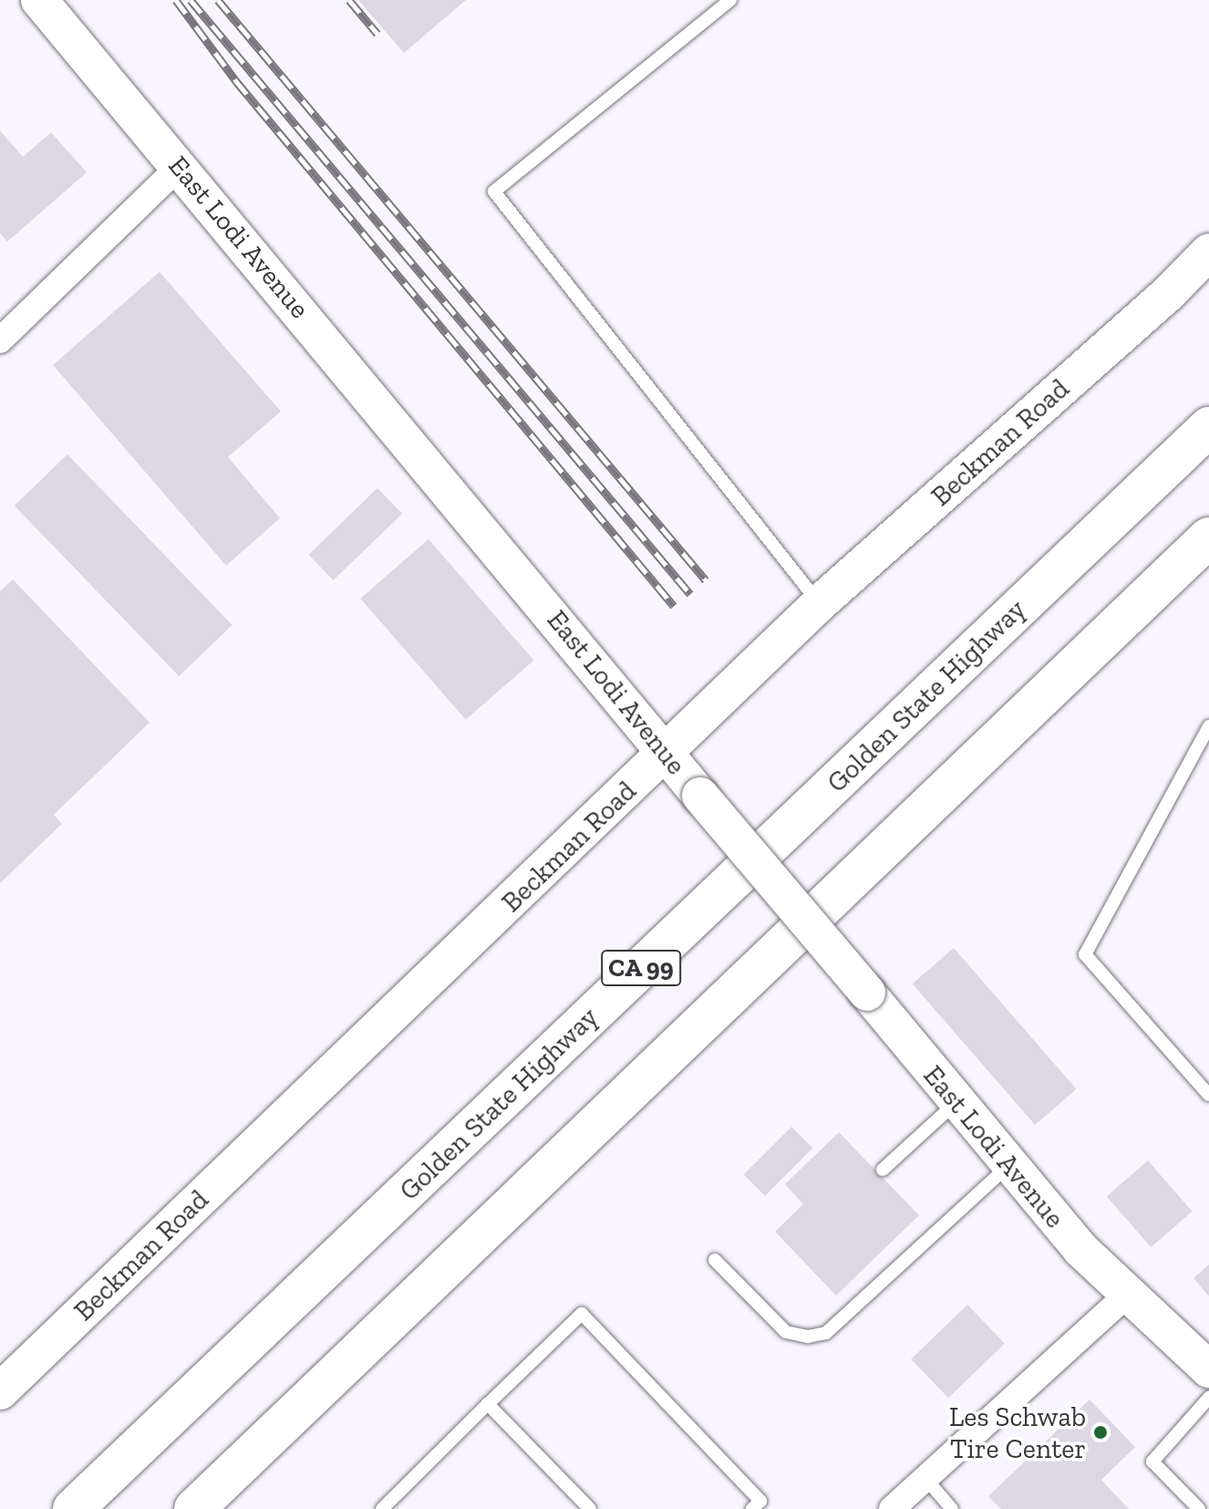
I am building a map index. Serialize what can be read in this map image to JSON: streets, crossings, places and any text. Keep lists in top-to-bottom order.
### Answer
{
  "streets": {
    "highway": ["Golden State Highway", "CA 99"],
    "street": ["East Lodi Avenue", "Beckman Road"]
  },
  "crossings": [
    ["East Lodi Avenue", "Beckman Road"]
  ],
  "places": ["Les Schwab Tire Center"]
}
